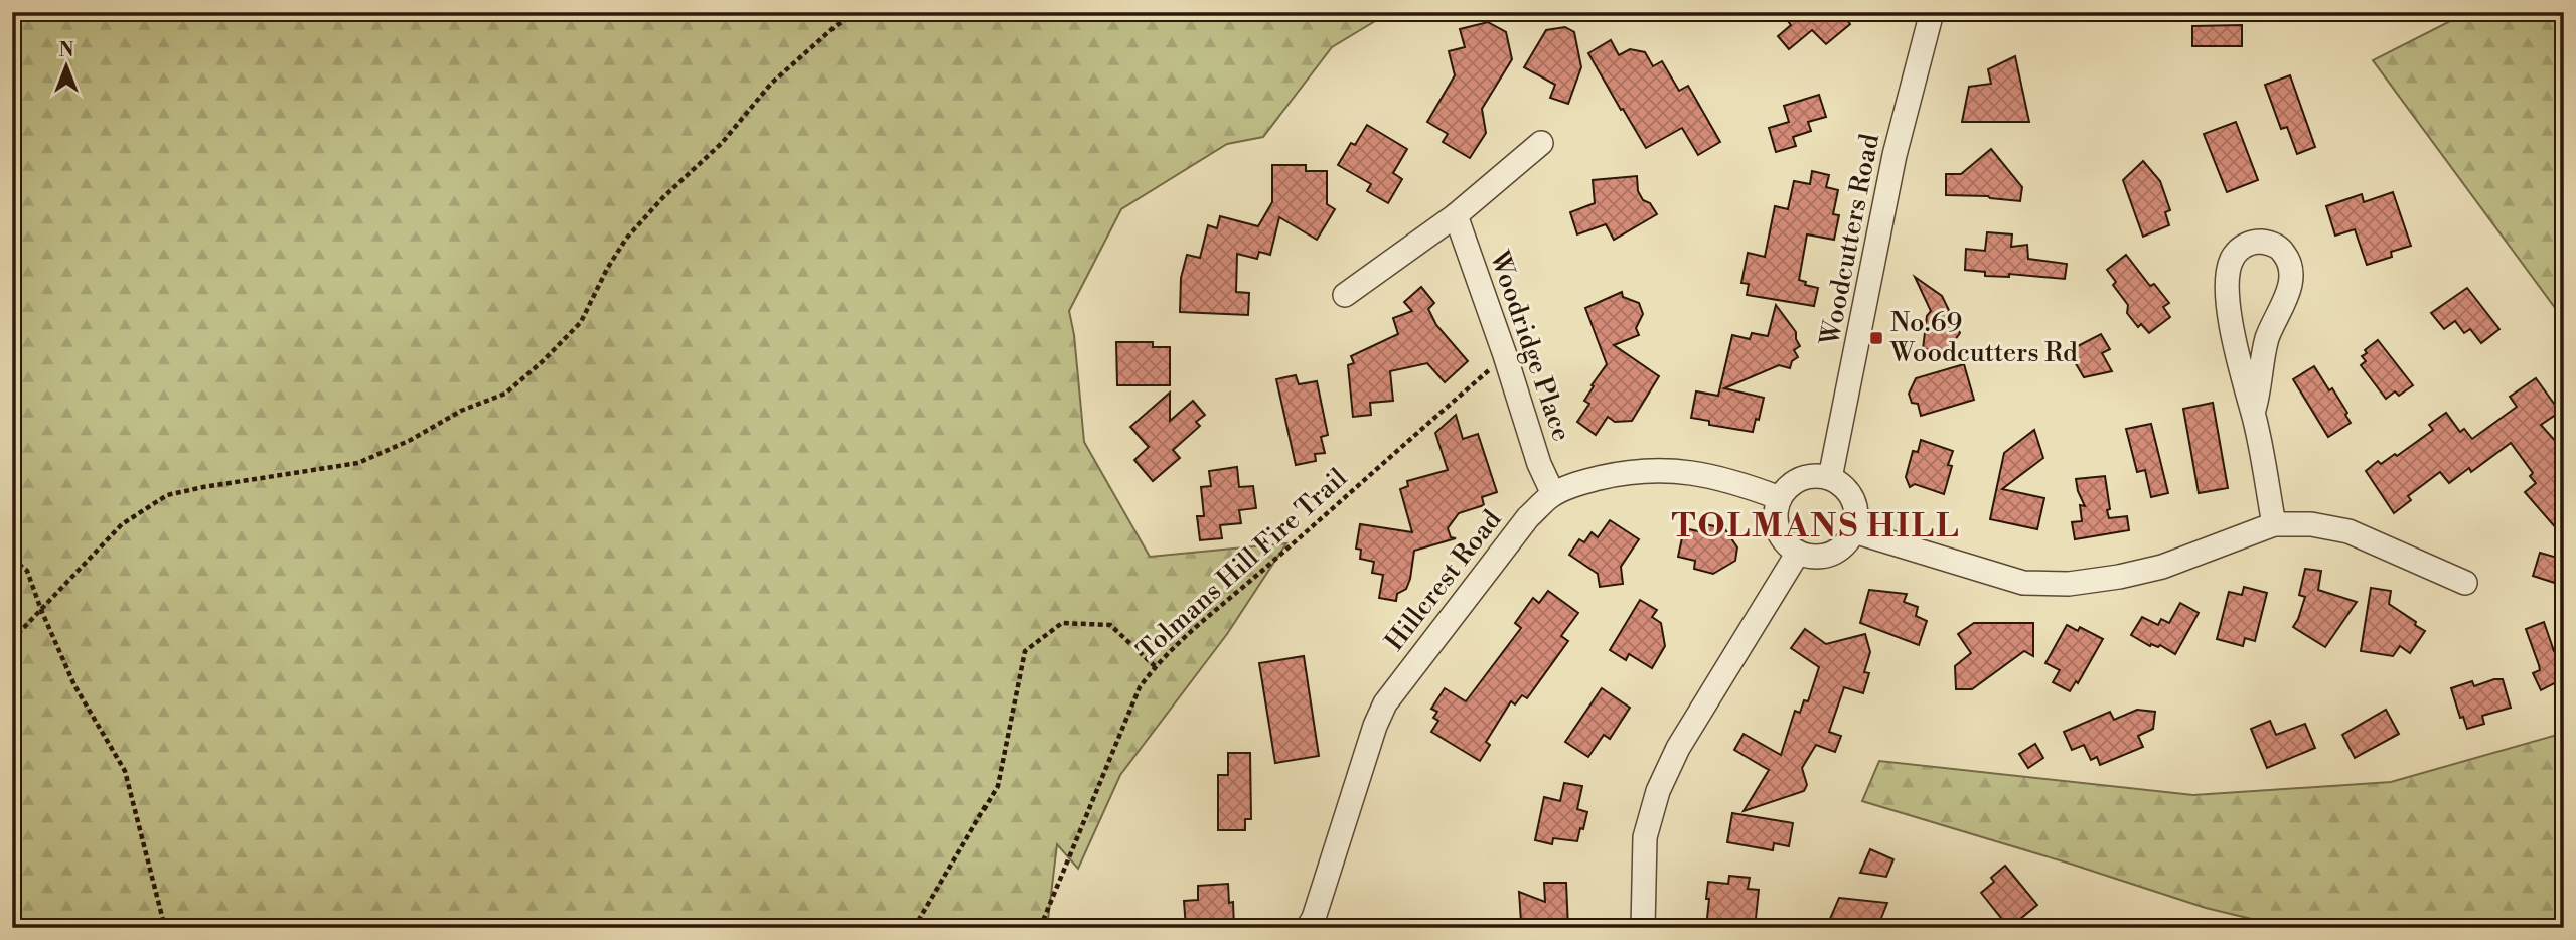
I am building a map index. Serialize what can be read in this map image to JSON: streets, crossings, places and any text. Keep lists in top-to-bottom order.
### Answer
{
  "streets": {
    "street": ["Woodcutters Road", "Woodridge Place", "Hillcrest Road"],
    "path": ["Tolmans Hill Fire Trail"]
  },
  "crossings": [
    ["Woodcutters Road", "Hillcrest Road"],
    ["Woodridge Place", "Tolmans Hill Fire Trail"],
    ["Woodridge Place", "Hillcrest Road"]
  ],
  "districts": ["TOLMANS HILL"],
  "places": {
    "transit": ["No.69 Woodcutters Rd"]
  },
  "north": "top"
}
